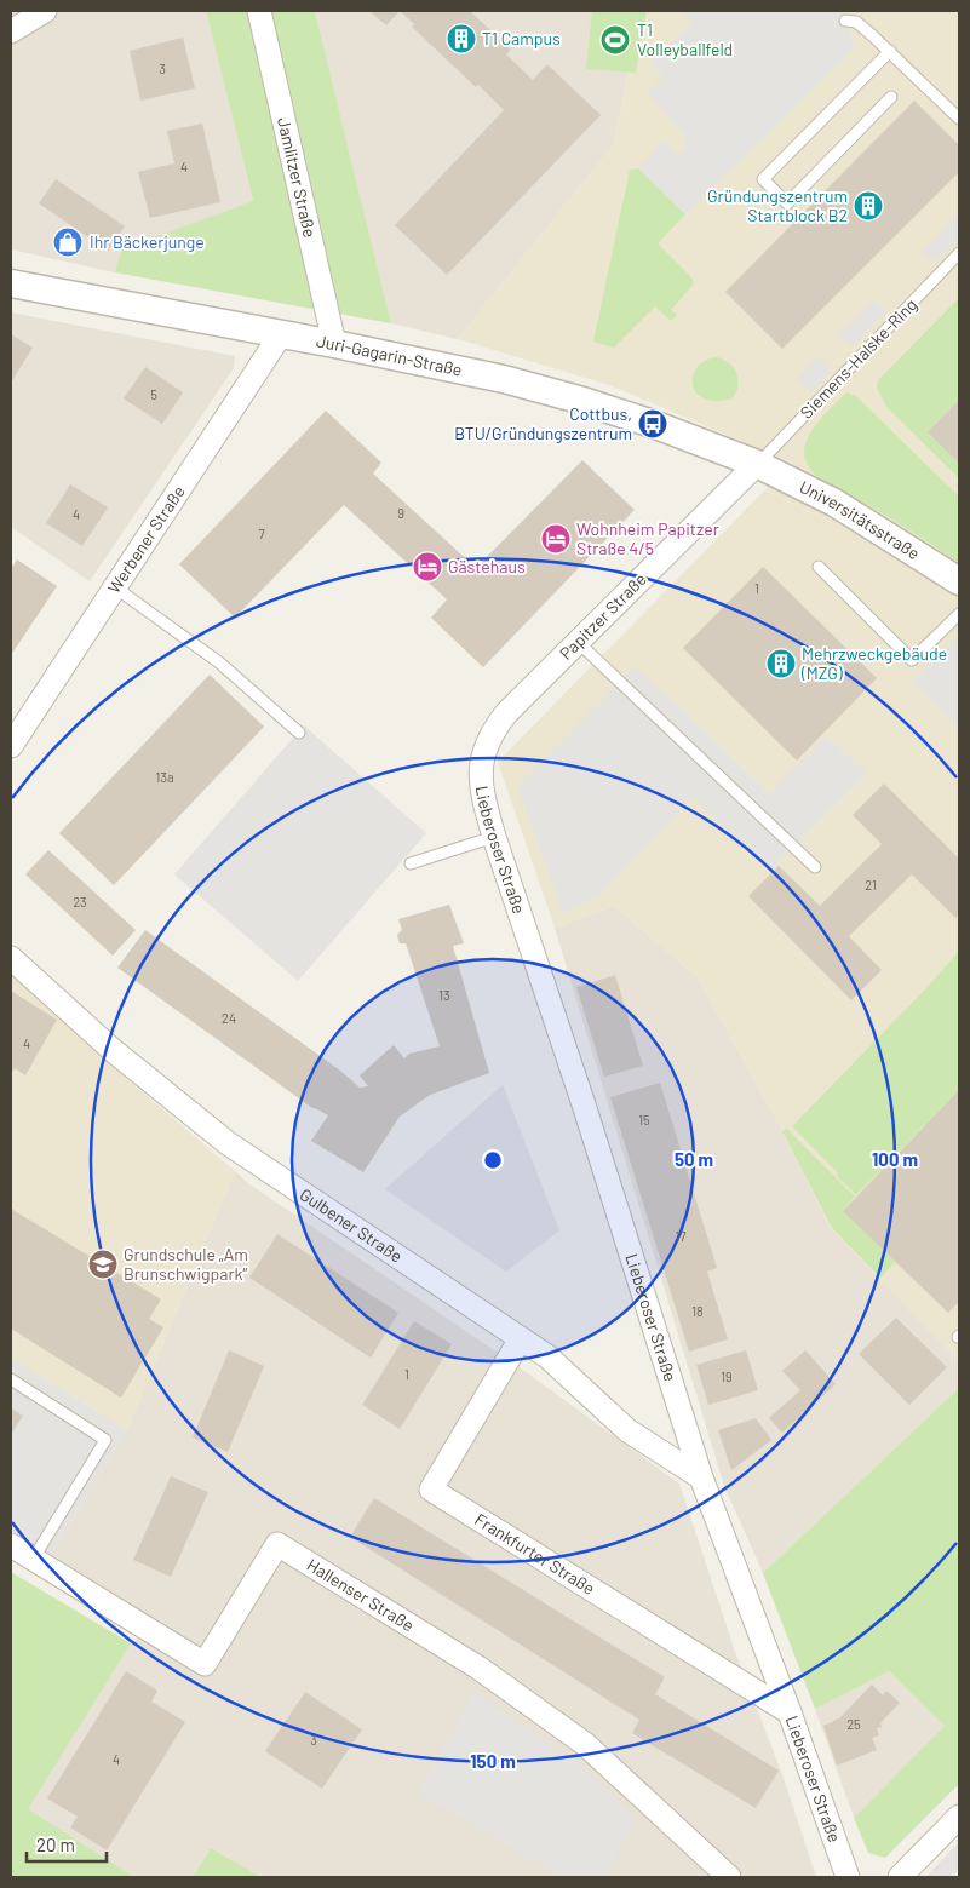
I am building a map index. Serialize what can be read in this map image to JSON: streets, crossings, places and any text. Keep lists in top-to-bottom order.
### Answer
{
  "streets": {
    "street": [
      "Jamlitzer Straße",
      "Juri-Gagarin-Straße",
      "Universitätsstraße",
      "Werbener Straße",
      "Papitzer Straße",
      "Lieberoser Straße",
      "Gulbener Straße",
      "Frankfurter Straße",
      "Hallenser Straße"
    ],
    "lane": ["Siemens-Halske-Ring"]
  },
  "crossings": [
    ["Jamlitzer Straße", "Juri-Gagarin-Straße"],
    ["Juri-Gagarin-Straße", "Siemens-Halske-Ring"],
    ["Juri-Gagarin-Straße", "Universitätsstraße"],
    ["Juri-Gagarin-Straße", "Werbener Straße"],
    ["Juri-Gagarin-Straße", "Papitzer Straße"],
    ["Siemens-Halske-Ring", "Universitätsstraße"],
    ["Siemens-Halske-Ring", "Papitzer Straße"],
    ["Universitätsstraße", "Papitzer Straße"],
    ["Papitzer Straße", "Lieberoser Straße"],
    ["Lieberoser Straße", "Gulbener Straße"],
    ["Lieberoser Straße", "Frankfurter Straße"],
    ["Gulbener Straße", "Frankfurter Straße"]
  ],
  "places": {
    "building": ["T1 Campus", "Gründungszentrum Startblock B2", "Mehrzweckgebäude (MZG)"],
    "sports": ["T1 Volleyballfeld"],
    "shop": ["Ihr Bäckerjunge"],
    "bus stop": ["Cottbus, BTU/Gründungszentrum"],
    "hotel": ["Wohnheim Papitzer Straße 4/5", "Gästehaus"],
    "school or university": ["Grundschule „Am Brunschwigpark”"]
  },
  "house_numbers": [
    "3",
    "4",
    "5",
    "9",
    "4",
    "7",
    "1",
    "13a",
    "21",
    "23",
    "13",
    "24",
    "4",
    "15",
    "17",
    "18",
    "1",
    "19",
    "25",
    "3",
    "4"
  ],
  "scale_bar": "20 m",
  "rings": ["50 m", "100 m", "150 m"]
}
